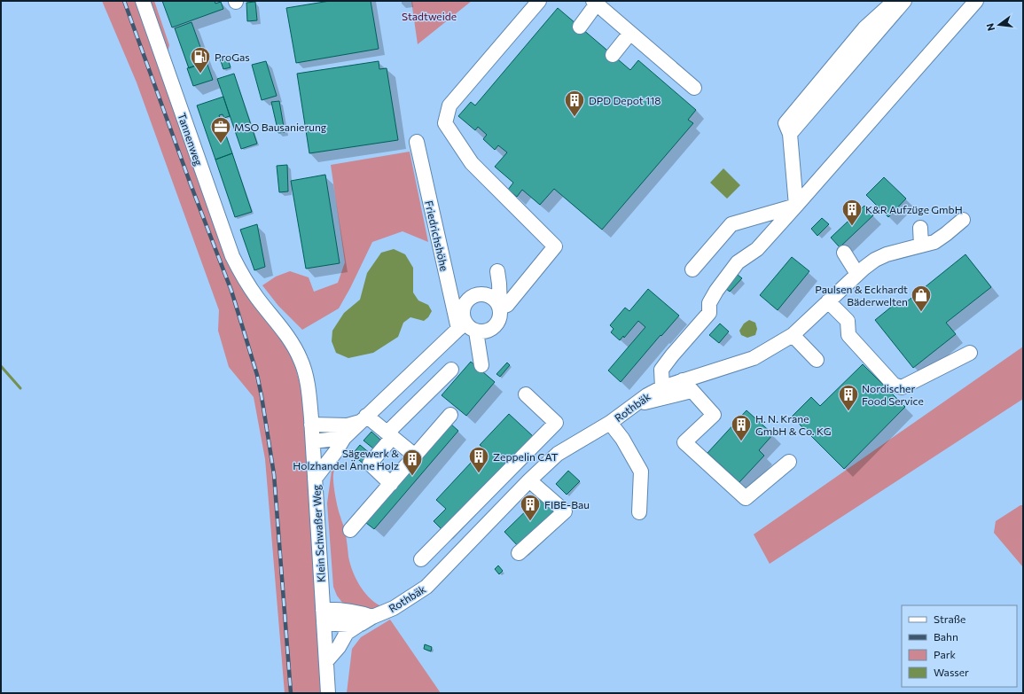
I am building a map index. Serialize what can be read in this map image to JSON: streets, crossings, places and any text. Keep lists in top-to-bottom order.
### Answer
{
  "streets": {
    "street": [
      "Tannenweg",
      "Friedrichshöhe",
      "Rothbäk",
      "Klein Schwaßer Weg"
    ]
  },
  "crossings": [
    ["Tannenweg", "Klein Schwaßer Weg"],
    ["Rothbäk", "Klein Schwaßer Weg"]
  ],
  "parks": ["Stadtweide"],
  "places": {
    "fuel station": ["ProGas"],
    "building": [
      "DPD Depot 118",
      "K&R Aufzüge GmbH",
      "Nordischer Food Service",
      "H. N. Krane GmbH & Co. KG",
      "Zeppelin CAT",
      "Sägewerk & Holzhandel Änne Holz",
      "FIBE-Bau"
    ],
    "office": ["MSO Bausanierung"],
    "shop": ["Paulsen & Eckhardt Bäderwelten"]
  },
  "legend": [
    "Straße",
    "Bahn",
    "Park",
    "Wasser"
  ],
  "north": "left"
}
